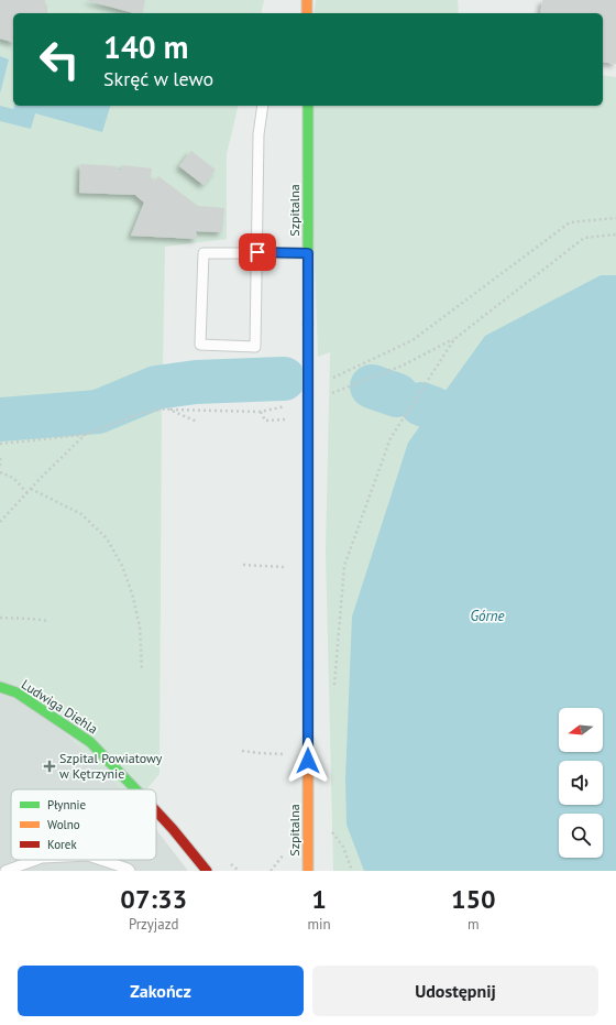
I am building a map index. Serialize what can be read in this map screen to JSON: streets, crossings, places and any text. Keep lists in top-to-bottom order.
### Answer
{
  "streets": {
    "street": ["Szpitalna", "Ludwiga Diehla"]
  },
  "water": ["Górne"],
  "places": {
    "health": ["Szpital Powiatowy w Kętrzynie"]
  },
  "legend": ["Płynnie", "Wolno", "Korek"],
  "north": "left",
  "page": {
    "turn": ["140 m", "Skręć w lewo"],
    "eta": [
      "07:33",
      "Przyjazd",
      "1",
      "min",
      "150",
      "m"
    ],
    "buttons": ["Zakończ", "Udostępnij"]
  }
}
